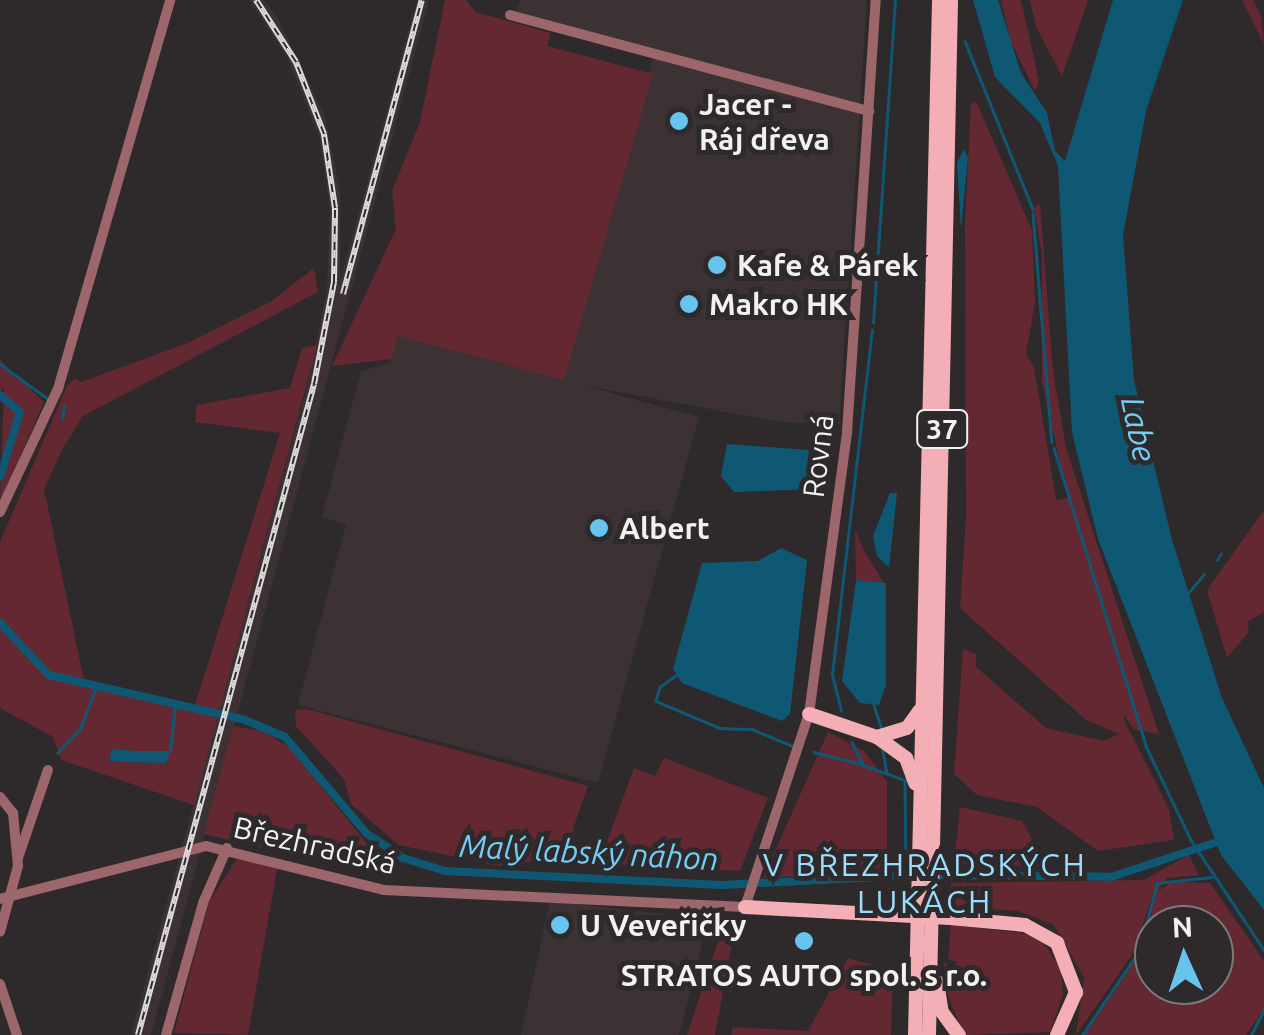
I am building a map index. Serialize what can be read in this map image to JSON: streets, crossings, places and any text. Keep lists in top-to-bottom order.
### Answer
{
  "streets": {
    "main road": ["37"],
    "street": ["Rovná", "Březhradská"]
  },
  "crossings": [
    ["Rovná", "Březhradská"]
  ],
  "districts": ["V BŘEZHRADSKÝCH LUKÁCH"],
  "water": ["Labe", "Malý labský náhon"],
  "places": [
    "Jacer - Ráj dřeva",
    "Kafe & Párek",
    "Makro HK",
    "Albert",
    "U Veveřičky",
    "STRATOS AUTO spol. s r.o."
  ],
  "north": "top"
}
